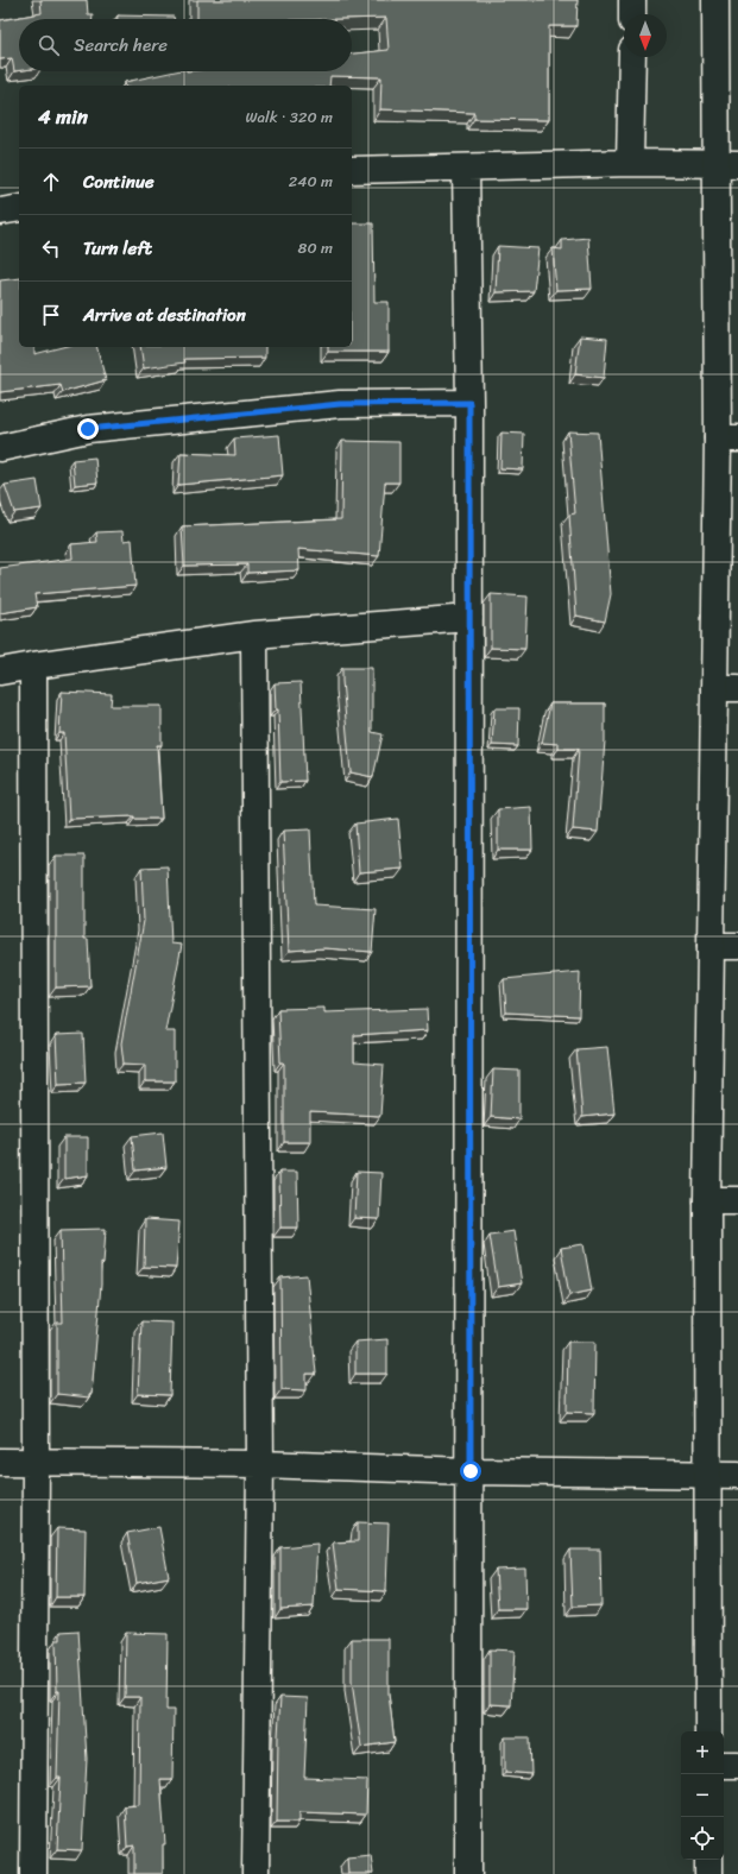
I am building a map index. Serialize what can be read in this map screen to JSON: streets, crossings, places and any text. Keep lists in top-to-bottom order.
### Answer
{
  "north": "bottom",
  "page": {
    "search": "Search here",
    "heading": ["4 min", "Walk · 320 m"],
    "list": [
      ["Continue", "240 m"],
      ["Turn left", "80 m"],
      "Arrive at destination"
    ],
    "map_buttons": ["+", "−"]
  }
}
